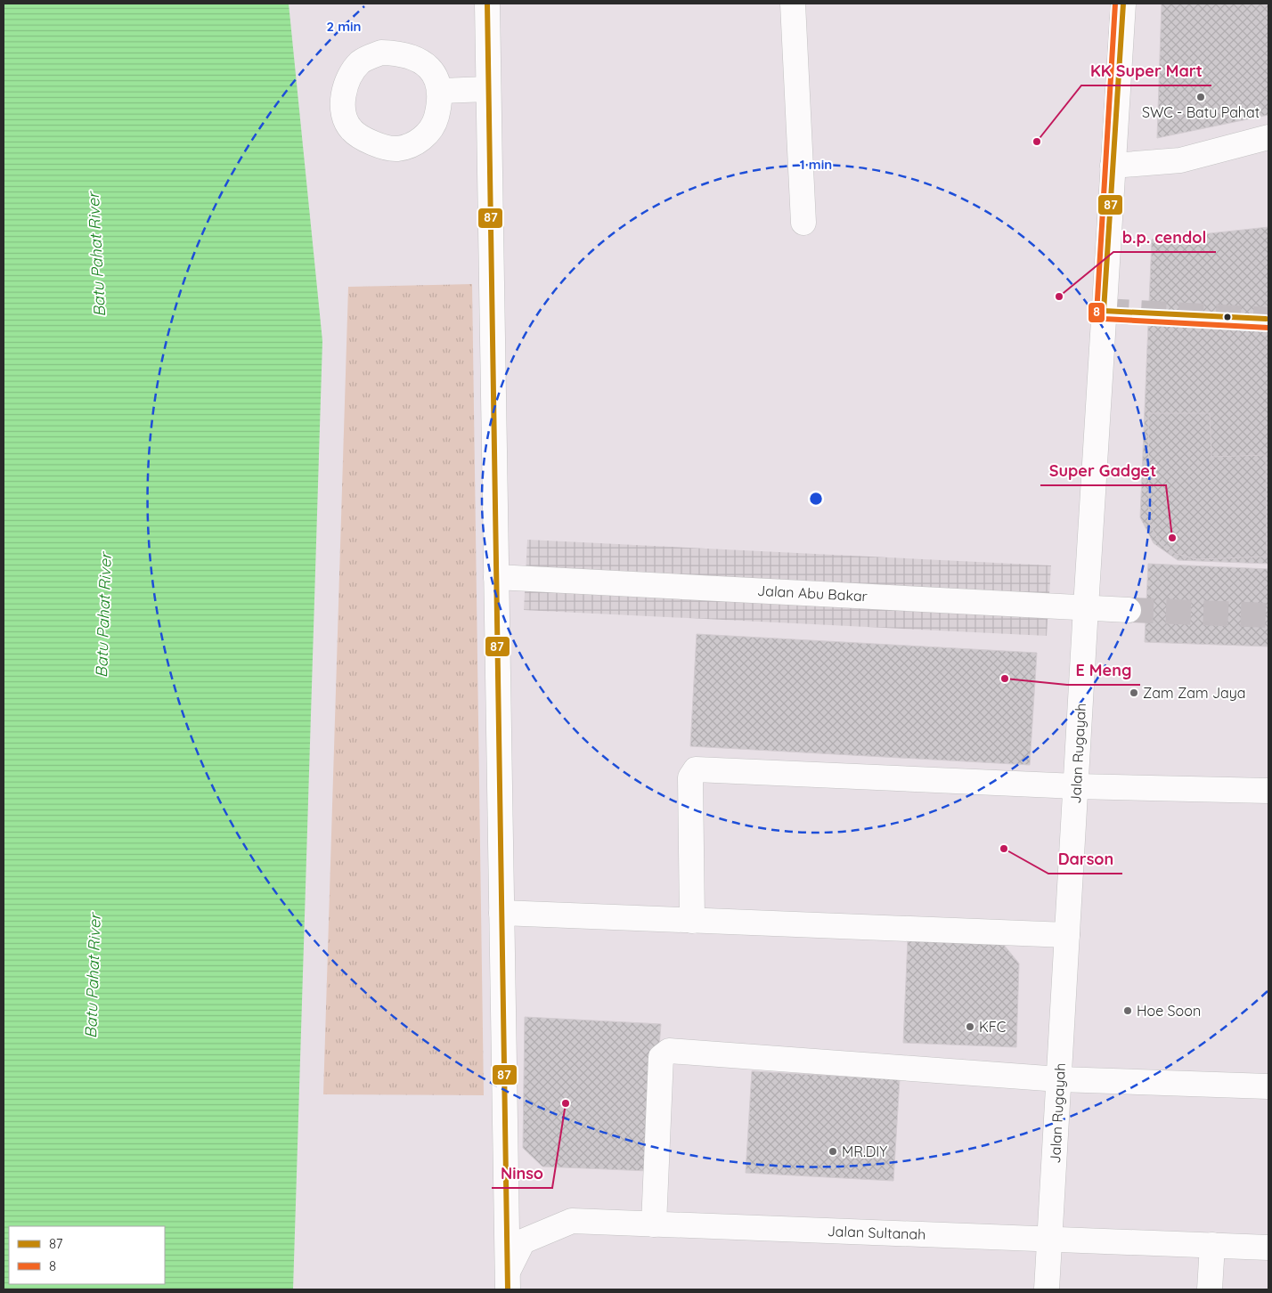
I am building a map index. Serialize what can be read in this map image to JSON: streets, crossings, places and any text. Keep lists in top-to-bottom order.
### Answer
{
  "streets": {
    "street": ["Jalan Abu Bakar", "Jalan Rugayah", "Jalan Sultanah"]
  },
  "crossings": [
    ["Jalan Abu Bakar", "Jalan Rugayah"],
    ["Jalan Rugayah", "Jalan Sultanah"]
  ],
  "water": ["Batu Pahat River"],
  "places": [
    "SWC - Batu Pahat",
    "KK Super Mart",
    "b.p. cendol",
    "Super Gadget",
    "E Meng",
    "Zam Zam Jaya",
    "Darson",
    "Hoe Soon",
    "KFC",
    "Ninso",
    "MR.DIY"
  ],
  "lines": ["transit line 87", "transit line 8"],
  "legend": ["87", "8"],
  "rings": ["2 min", "1 min"]
}
